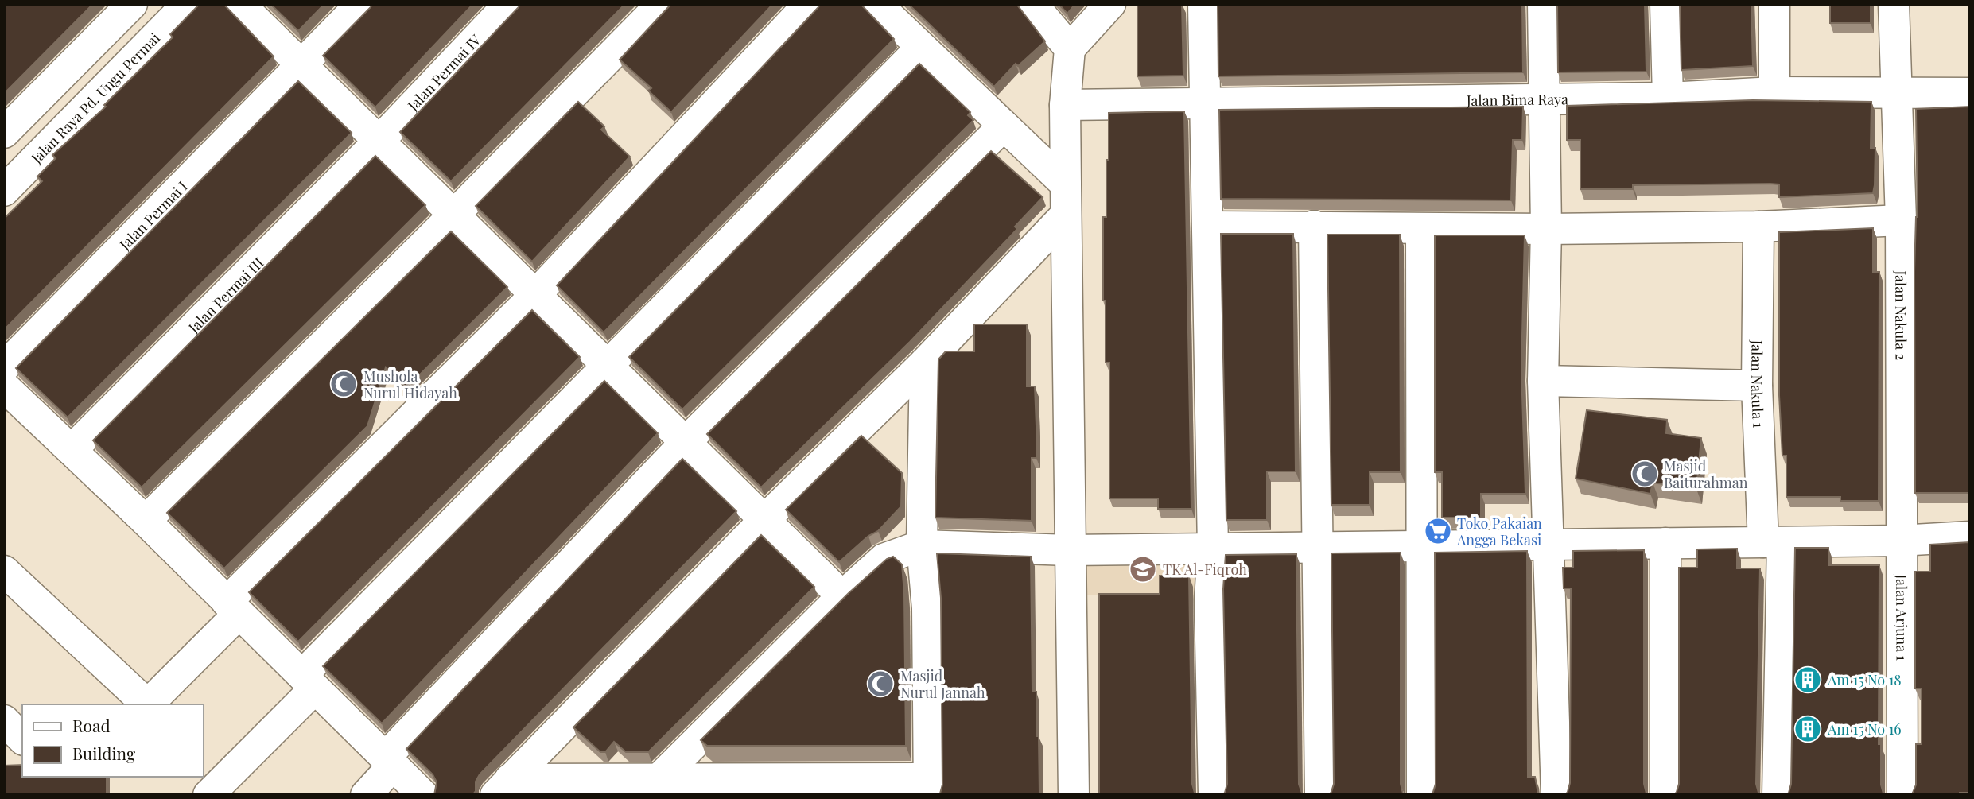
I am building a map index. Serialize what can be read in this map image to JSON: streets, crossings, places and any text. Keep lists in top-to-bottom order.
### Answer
{
  "streets": {
    "street": [
      "Jalan Permai IV",
      "Jalan Raya Pd. Ungu Permai",
      "Jalan Bima Raya",
      "Jalan Permai I",
      "Jalan Permai III",
      "Jalan Nakula 2",
      "Jalan Nakula 1",
      "Jalan Arjuna 1"
    ]
  },
  "crossings": [
    ["Jalan Permai IV", "Jalan Permai III"],
    ["Jalan Bima Raya", "Jalan Nakula 2"],
    ["Jalan Nakula 2", "Jalan Arjuna 1"]
  ],
  "places": {
    "mosque": ["Mushola Nurul Hidayah", "Masjid Baiturahman", "Masjid Nurul Jannah"],
    "supermarket": ["Toko Pakaian Angga Bekasi"],
    "school or university": ["TK Al-Fiqroh"],
    "building": ["Am 15 No 18", "Am 15 No 16"]
  },
  "legend": ["Road", "Building"]
}
